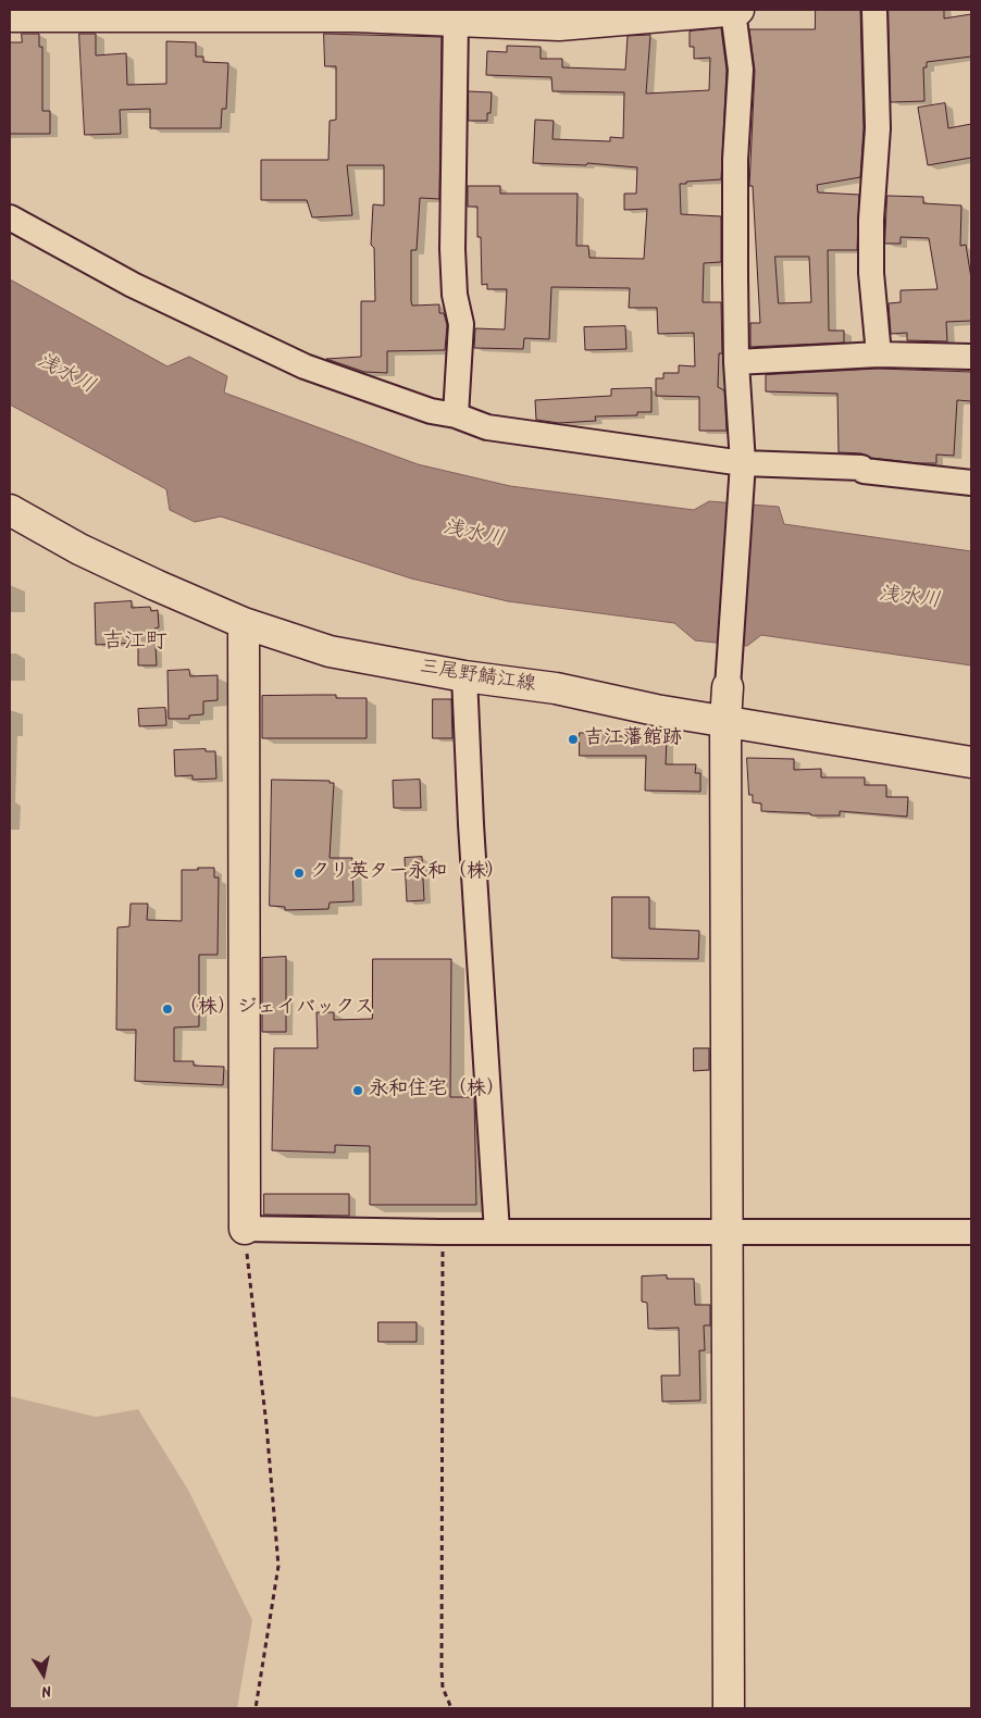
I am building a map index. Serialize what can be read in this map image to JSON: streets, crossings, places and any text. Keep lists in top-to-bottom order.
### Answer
{
  "streets": {
    "street": ["三尾野鯖江線"]
  },
  "districts": ["吉江町"],
  "water": ["浅水川"],
  "places": [
    "吉江藩館跡",
    "クリ英ター永和（株）",
    "（株）ジェイバックス",
    "永和住宅（株）"
  ],
  "north": "bottom"
}
